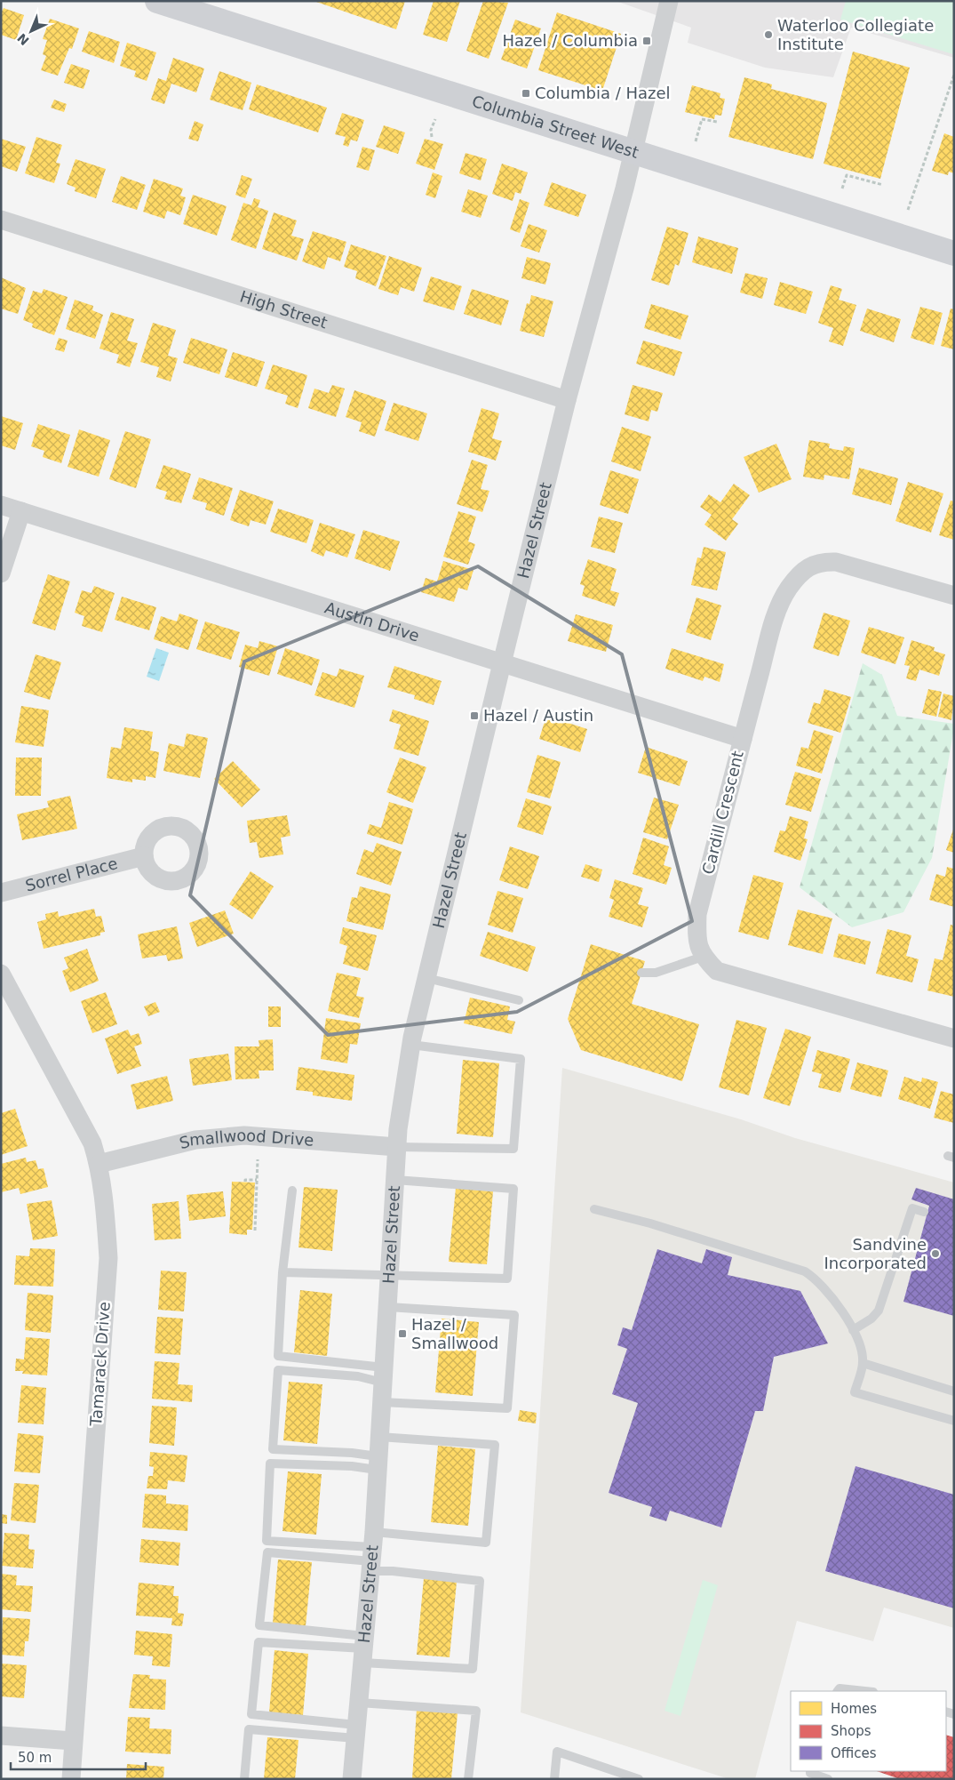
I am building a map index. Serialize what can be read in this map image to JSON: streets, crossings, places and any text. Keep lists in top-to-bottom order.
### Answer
{
  "streets": {
    "main road": ["Columbia Street West"],
    "street": [
      "High Street",
      "Hazel Street",
      "Austin Drive",
      "Cardill Crescent",
      "Sorrel Place",
      "Smallwood Drive",
      "Tamarack Drive"
    ]
  },
  "crossings": [
    ["Columbia Street West", "Hazel Street"],
    ["High Street", "Hazel Street"],
    ["Hazel Street", "Austin Drive"],
    ["Hazel Street", "Smallwood Drive"],
    ["Austin Drive", "Cardill Crescent"],
    ["Smallwood Drive", "Tamarack Drive"]
  ],
  "places": {
    "other": ["Waterloo Collegiate Institute", "Sandvine Incorporated"],
    "transit": [
      "Hazel / Columbia",
      "Columbia / Hazel",
      "Hazel / Austin",
      "Hazel / Smallwood"
    ]
  },
  "legend": ["Homes", "Shops", "Offices"],
  "scale_bar": "50 m",
  "north": "bottom left"
}
